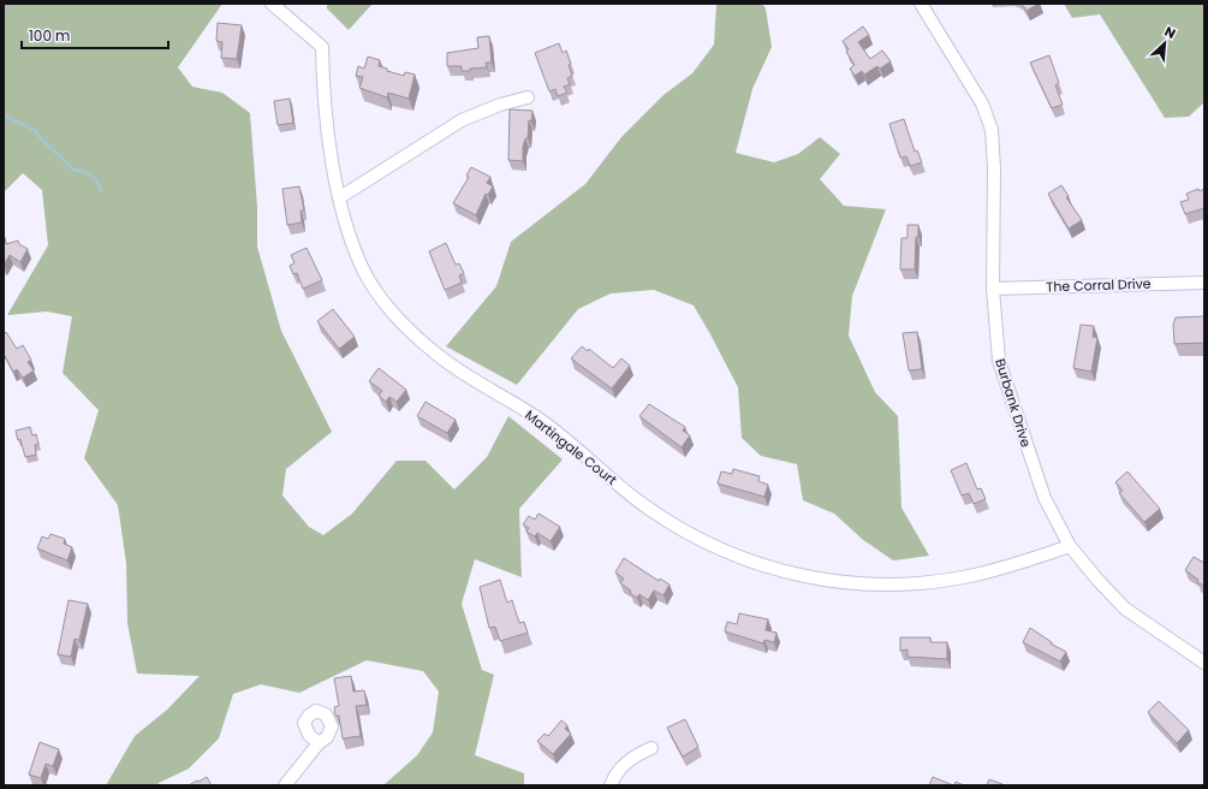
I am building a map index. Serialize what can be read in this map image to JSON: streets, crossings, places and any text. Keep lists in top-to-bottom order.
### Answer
{
  "streets": {
    "street": ["The Corral Drive", "Burbank Drive", "Martingale Court"]
  },
  "crossings": [
    ["The Corral Drive", "Burbank Drive"],
    ["Burbank Drive", "Martingale Court"]
  ],
  "scale_bar": "100 m",
  "north": "top right"
}
